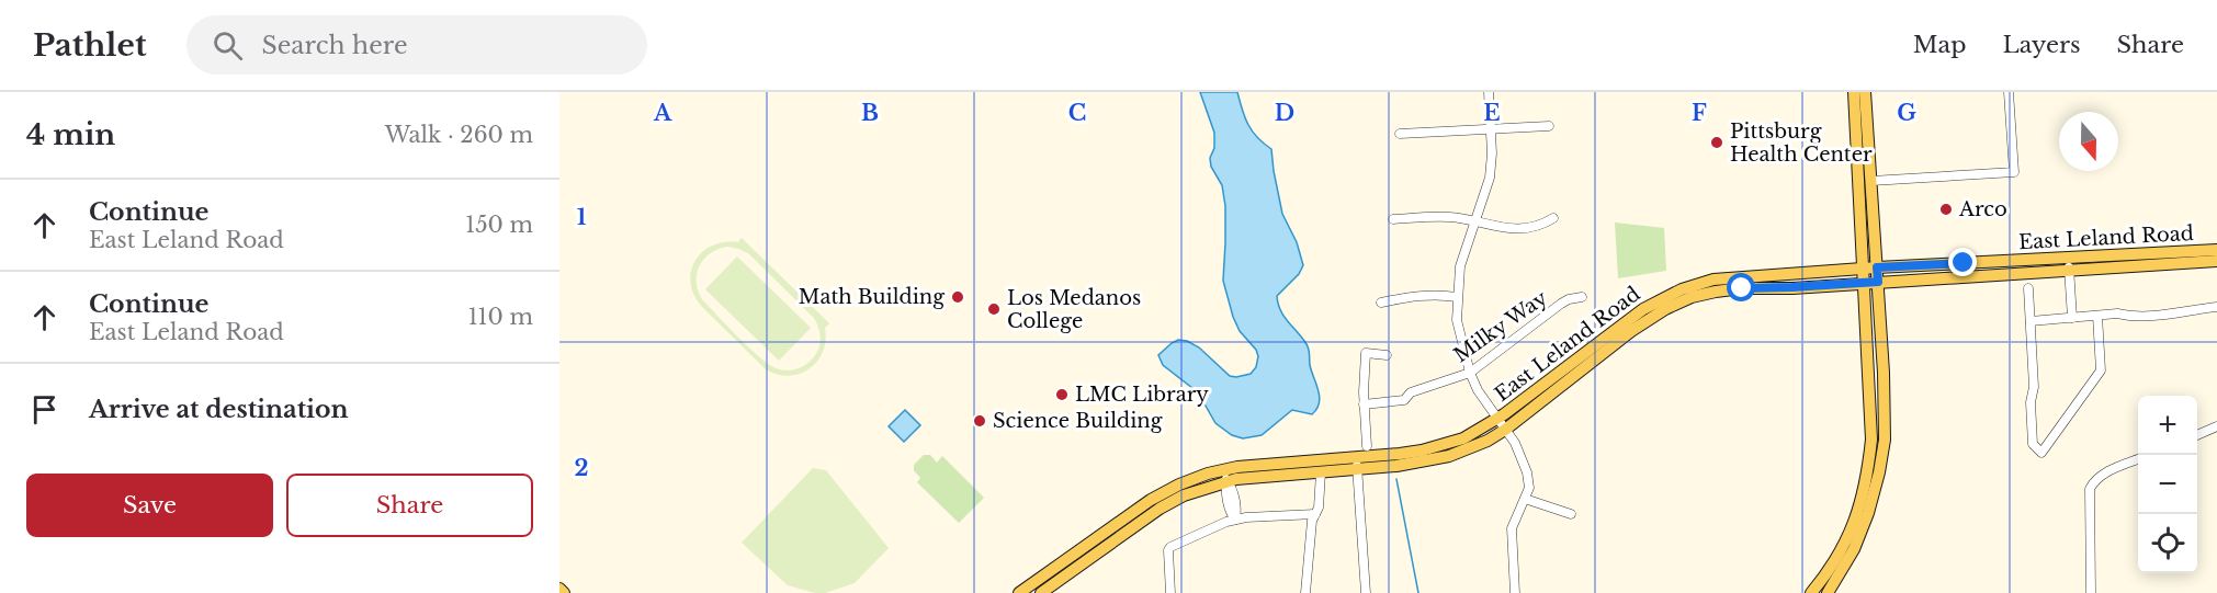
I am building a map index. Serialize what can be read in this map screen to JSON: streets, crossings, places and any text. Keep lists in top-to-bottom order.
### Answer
{
  "streets": {
    "main road": ["East Leland Road"],
    "street": ["Milky Way"]
  },
  "places": [
    "Pittsburg Health Center",
    "Arco",
    "Math Building",
    "Los Medanos College",
    "LMC Library",
    "Science Building"
  ],
  "north": "bottom",
  "page": {
    "header": "Pathlet",
    "search": "Search here",
    "nav": ["Map", "Layers", "Share"],
    "heading": ["4 min", "Walk · 260 m"],
    "list": [
      ["Continue", "East Leland Road", "150 m"],
      ["Continue", "East Leland Road", "110 m"],
      "Arrive at destination"
    ],
    "map_buttons": ["+", "−"],
    "buttons": ["Save", "Share"]
  },
  "grid": {
    "columns": [
      "A",
      "B",
      "C",
      "D",
      "E",
      "F",
      "G"
    ],
    "rows": ["1", "2"]
  }
}
